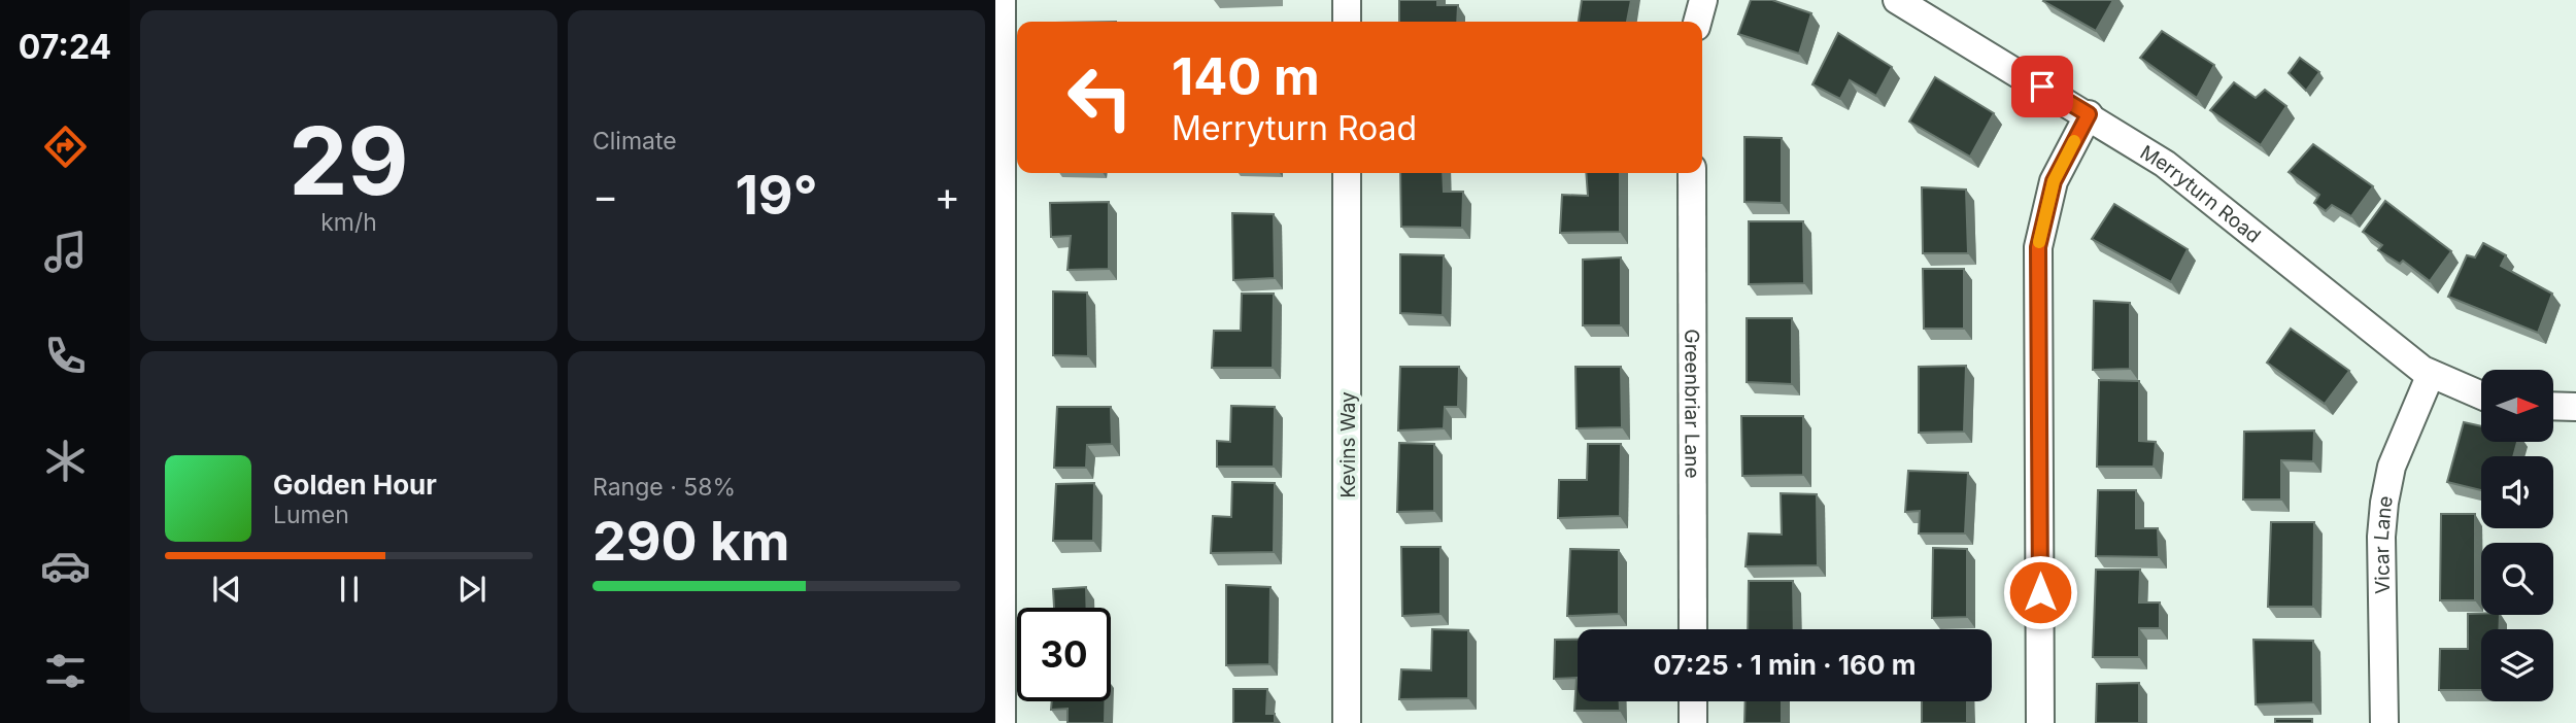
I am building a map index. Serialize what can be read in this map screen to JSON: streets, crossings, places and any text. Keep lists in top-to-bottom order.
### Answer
{
  "streets": {
    "street": [
      "Merryturn Road",
      "Greenbriar Lane",
      "Kevins Way",
      "Vicar Lane"
    ]
  },
  "crossings": [
    ["Merryturn Road", "Vicar Lane"]
  ],
  "north": "right",
  "page": {
    "tabs": "07:24",
    "tile": [
      ["29", "km/h"],
      "Climate",
      ["Range · 58%", "290 km"]
    ],
    "turn": ["140 m", "Merryturn Road"],
    "heat": ["−", "19°", "+"],
    "song": ["Golden Hour", "Lumen"],
    "limit": "30",
    "trip": "07:25 · 1 min · 160 m"
  }
}
